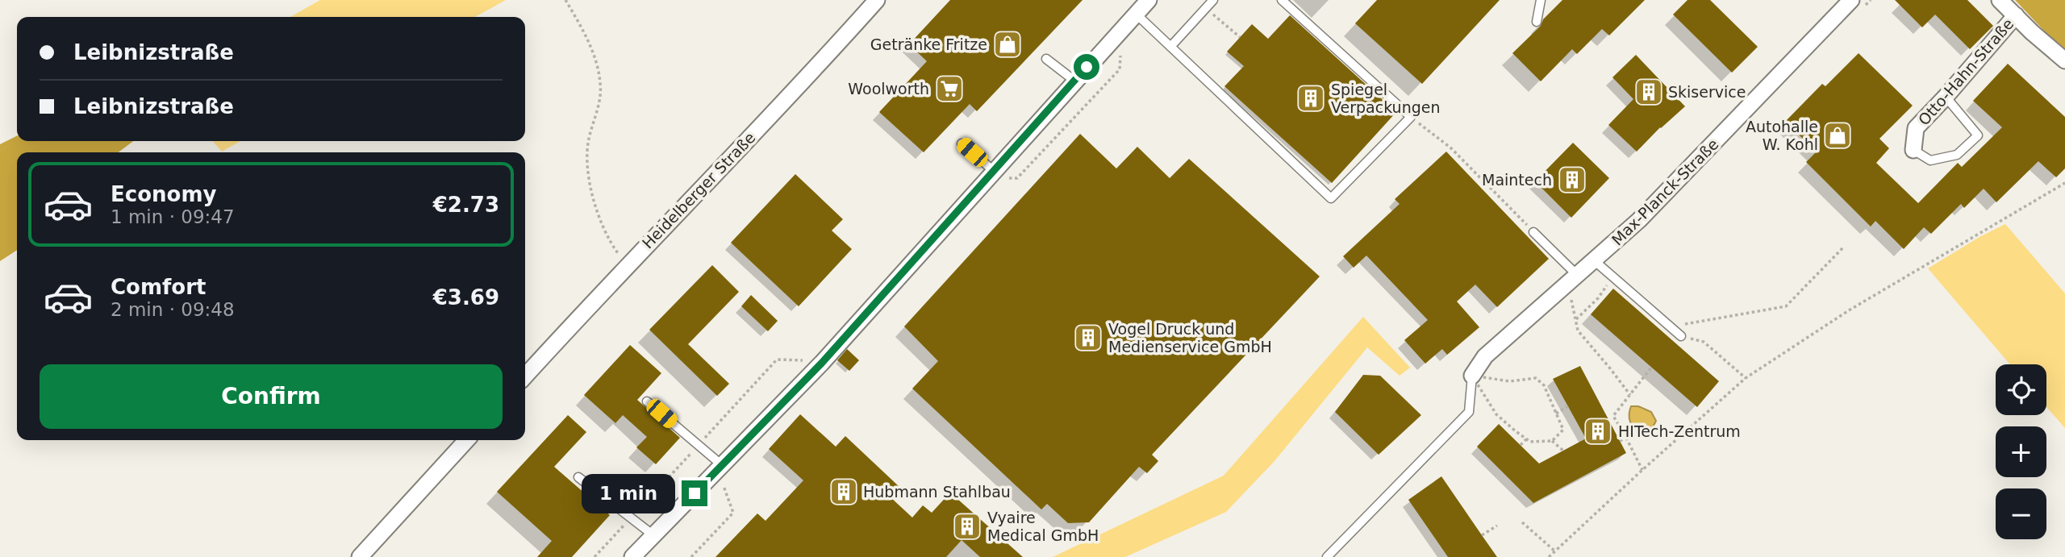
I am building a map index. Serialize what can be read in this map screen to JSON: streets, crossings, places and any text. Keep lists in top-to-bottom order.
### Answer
{
  "streets": {
    "street": ["Otto-Hahn-Straße", "Heidelberger Straße", "Max-Planck-Straße"]
  },
  "places": {
    "shop": ["Getränke Fritze", "Autohalle W. Kohl"],
    "supermarket": ["Woolworth"],
    "building": [
      "Skiservice",
      "Spiegel Verpackungen",
      "Maintech",
      "Vogel Druck und Medienservice GmbH",
      "HITech-Zentrum",
      "Hubmann Stahlbau",
      "Vyaire Medical GmbH"
    ]
  },
  "page": {
    "banner": ["Leibnizstraße", "Leibnizstraße"],
    "list": [
      {
        "name": "Economy",
        "note": "1 min · 09:47",
        "value": "€2.73"
      },
      {
        "name": "Comfort",
        "note": "2 min · 09:48",
        "value": "€3.69"
      }
    ],
    "buttons": "Confirm",
    "map_buttons": ["+", "−"],
    "bubble": "1 min"
  }
}
